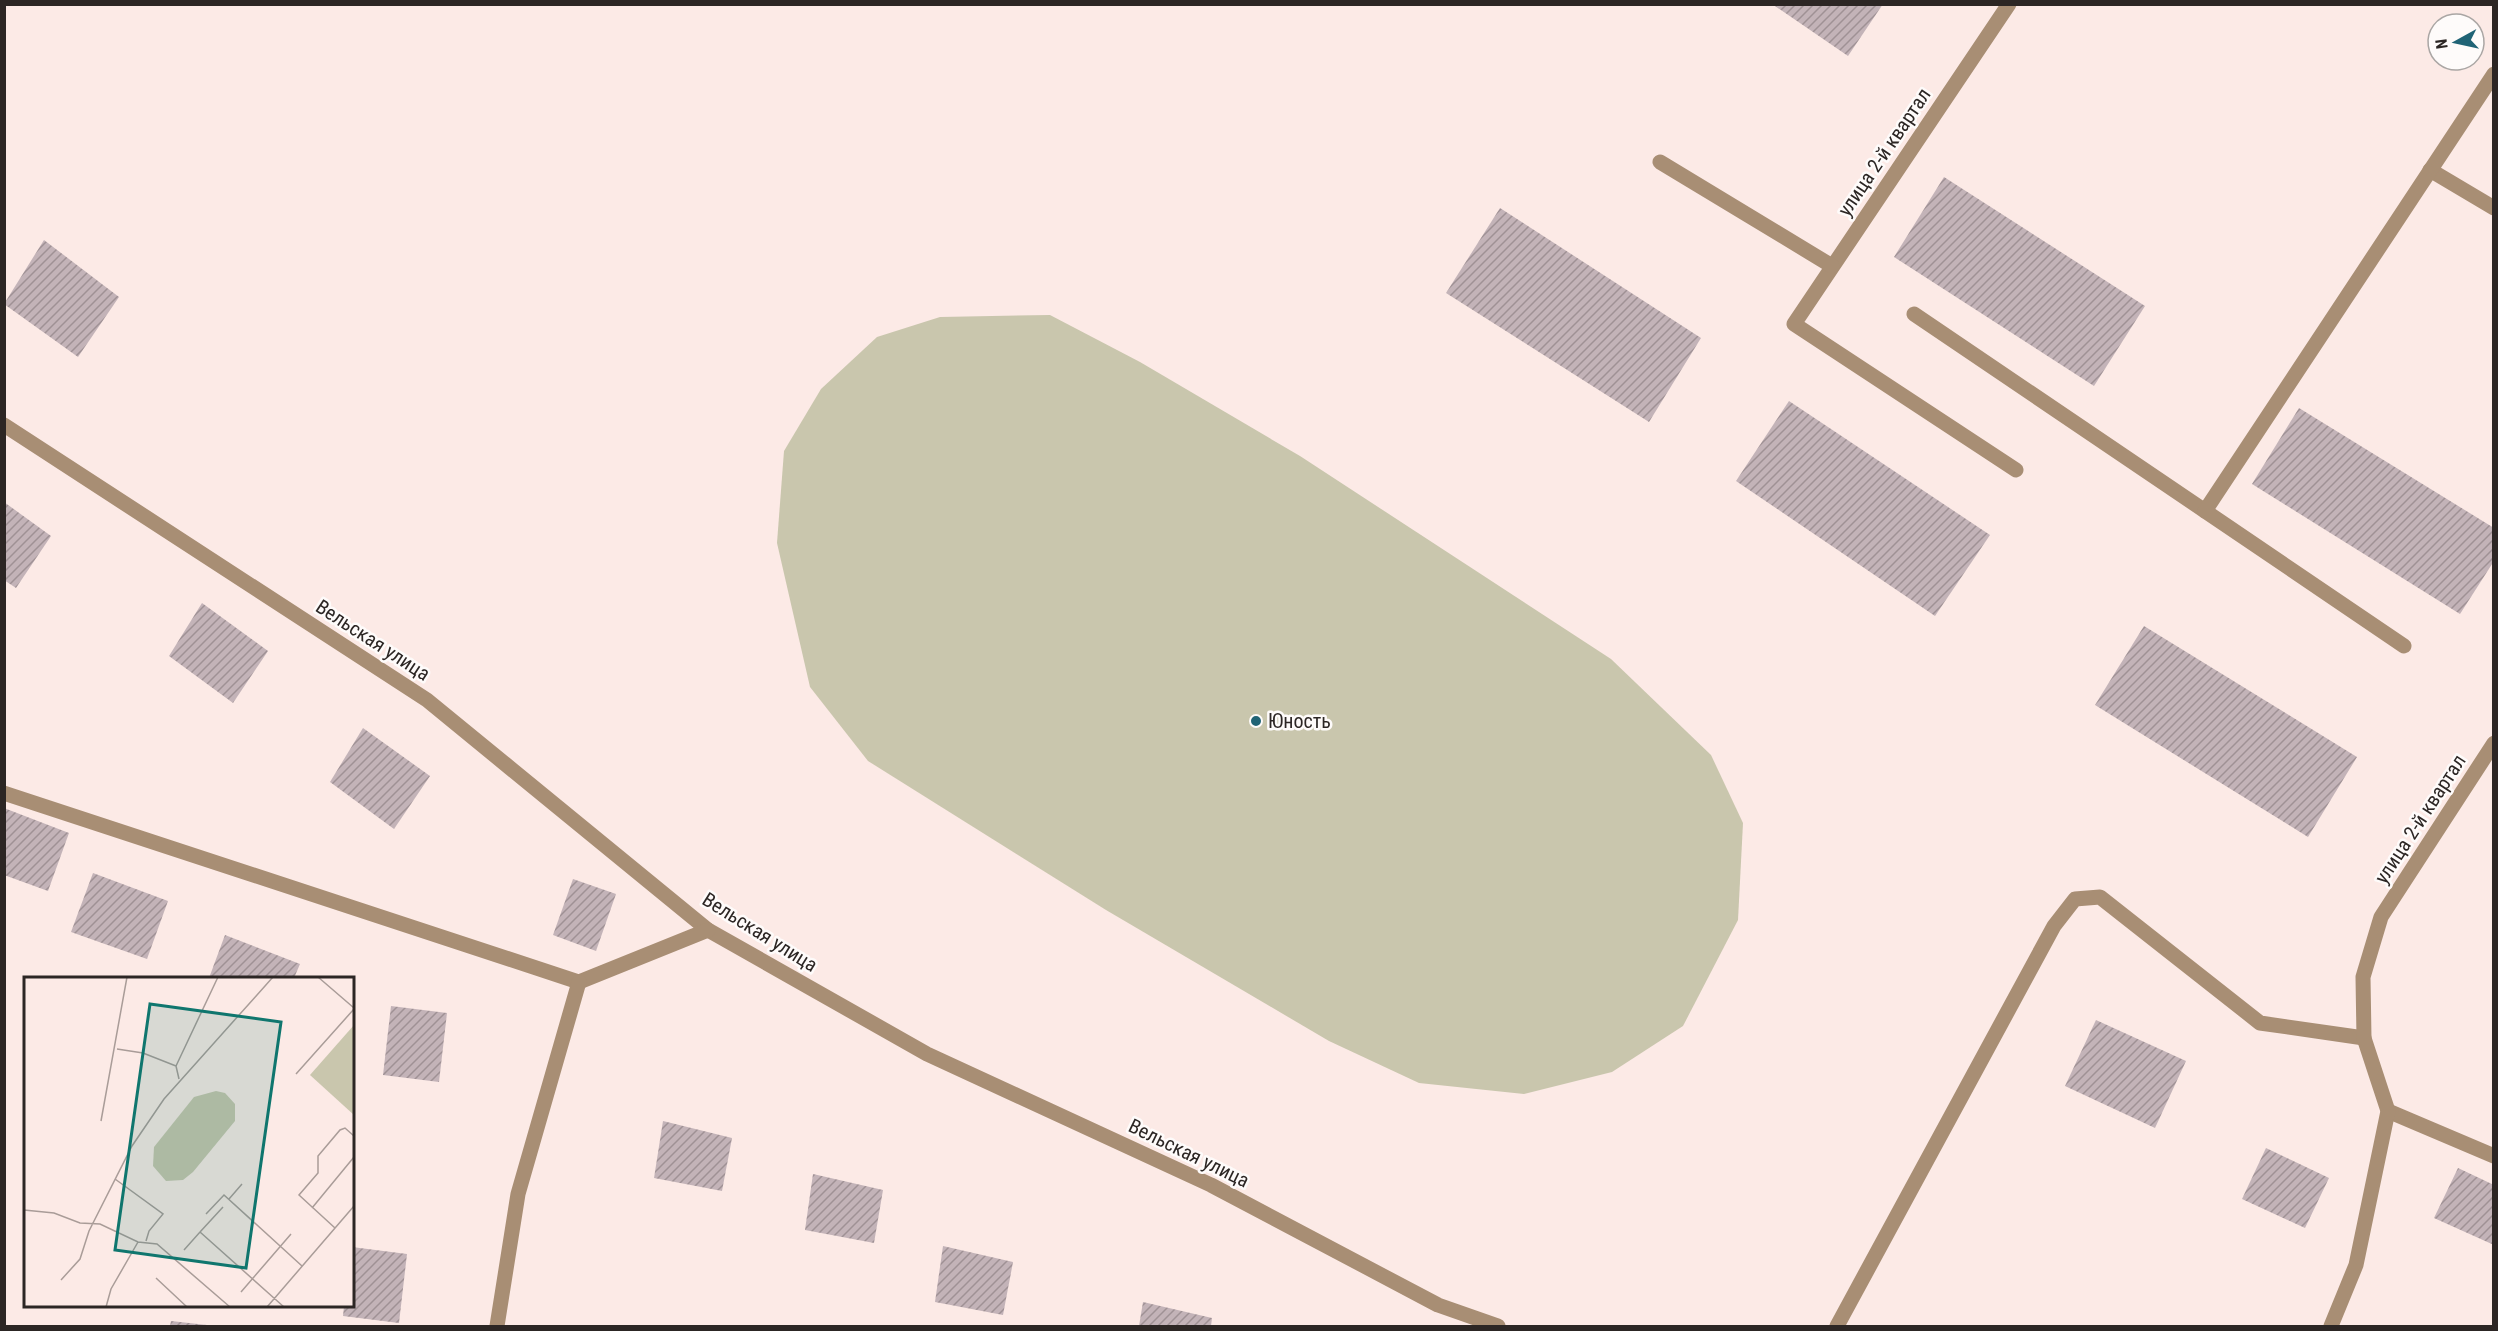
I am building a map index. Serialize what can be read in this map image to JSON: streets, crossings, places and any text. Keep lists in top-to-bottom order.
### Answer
{
  "streets": {
    "street": ["улица 2-й квартал", "Вельская улица"]
  },
  "places": ["Юность"],
  "north": "left"
}
